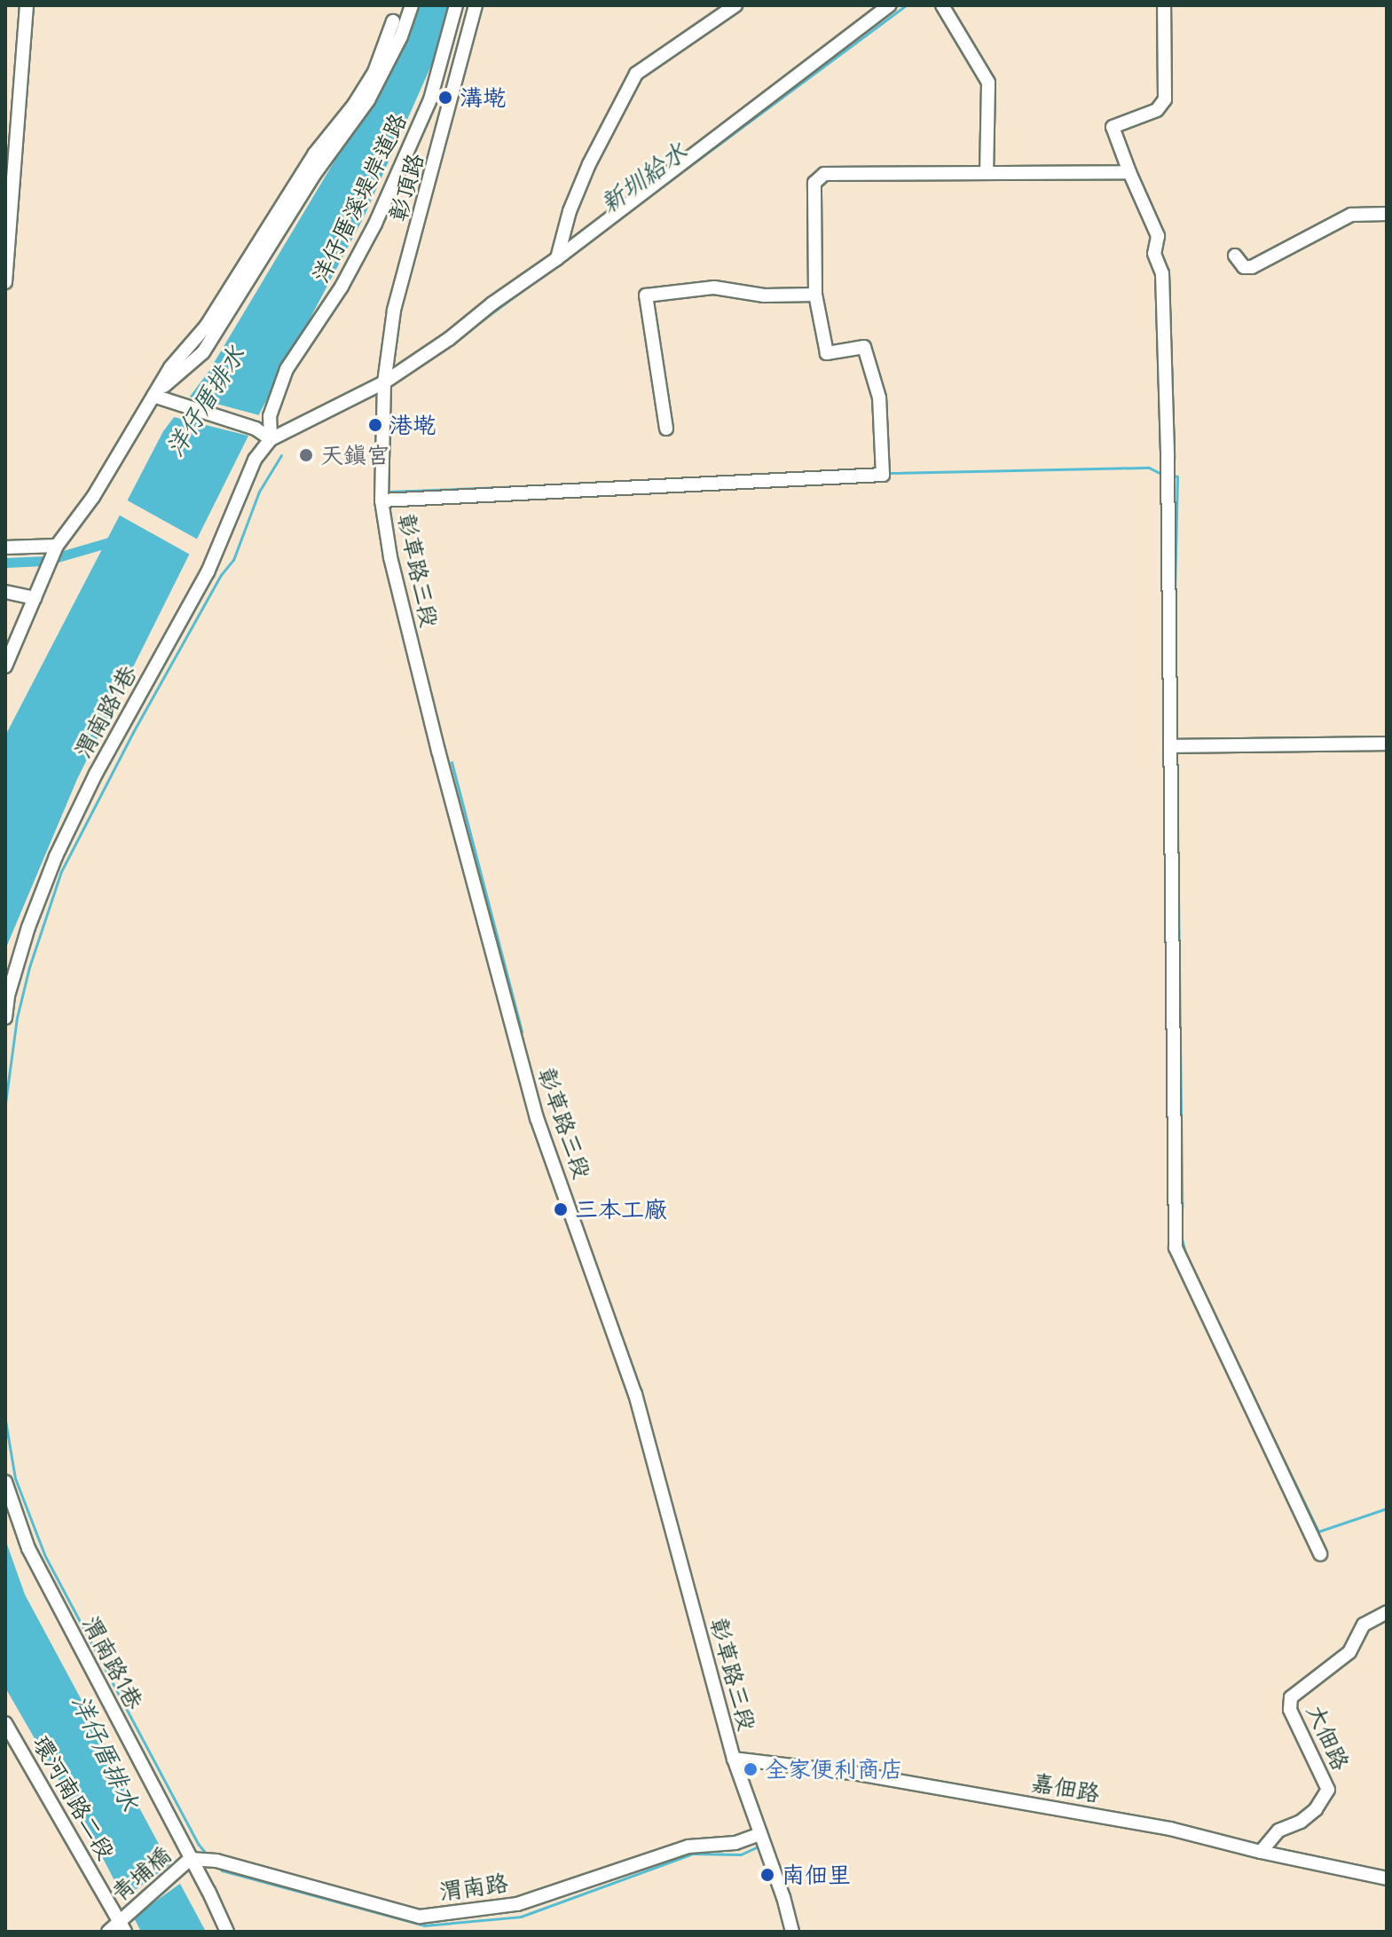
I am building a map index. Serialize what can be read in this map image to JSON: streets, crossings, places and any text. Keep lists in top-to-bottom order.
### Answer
{
  "streets": {
    "street": [
      "彰頂路",
      "洋仔厝溪堤岸道路",
      "彰草路三段",
      "渭南路1巷",
      "大佃路",
      "嘉佃路",
      "環河南路二段",
      "青埔橋",
      "渭南路"
    ]
  },
  "crossings": [
    ["彰頂路", "彰草路三段"],
    ["洋仔厝溪堤岸道路", "渭南路1巷"],
    ["彰草路三段", "嘉佃路"],
    ["彰草路三段", "渭南路"],
    ["渭南路1巷", "青埔橋"],
    ["渭南路1巷", "渭南路"],
    ["大佃路", "嘉佃路"],
    ["環河南路二段", "青埔橋"],
    ["青埔橋", "渭南路"]
  ],
  "water": ["新圳給水", "洋仔厝排水"],
  "places": [
    "溝墘",
    "港墘",
    "天鎮宮",
    "三本工廠",
    "全家便利商店",
    "南佃里"
  ]
}
